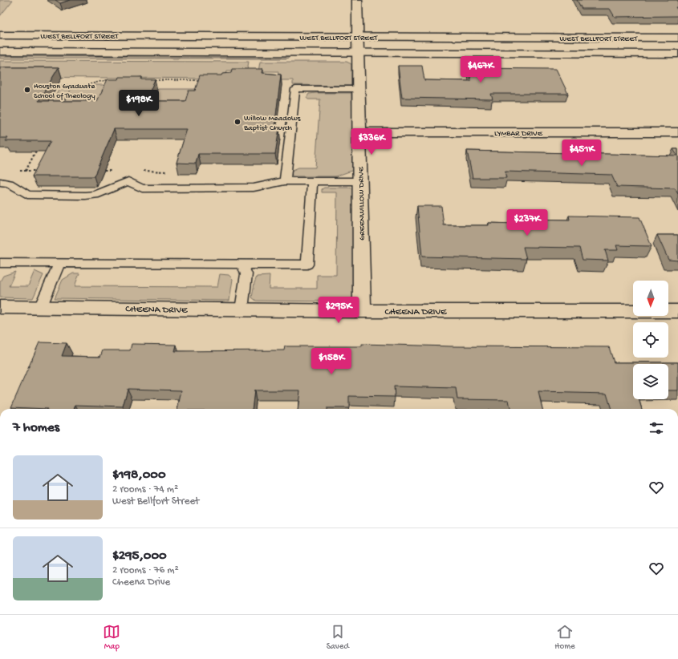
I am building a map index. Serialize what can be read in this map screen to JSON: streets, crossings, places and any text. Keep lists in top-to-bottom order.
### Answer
{
  "streets": {
    "main road": [
      "WEST BELLFORT STREET",
      "LYMBAR DRIVE",
      "GREENWILLOW DRIVE",
      "CHEENA DRIVE"
    ]
  },
  "crossings": [
    ["WEST BELLFORT STREET", "GREENWILLOW DRIVE"],
    ["LYMBAR DRIVE", "GREENWILLOW DRIVE"],
    ["GREENWILLOW DRIVE", "CHEENA DRIVE"]
  ],
  "places": ["Houston Graduate School of Theology", "Willow Meadows Baptist Church"],
  "north": "bottom",
  "page": {
    "price": [
      "$467K",
      "$198K",
      "$336K",
      "$451K",
      "$237K",
      "$295K",
      "$158K"
    ],
    "heading": "7 homes",
    "list": [
      {
        "name": "$198,000",
        "note": "2 rooms · 74 m² · West Bellfort Street"
      },
      {
        "name": "$295,000",
        "note": "2 rooms · 76 m² · Cheena Drive"
      }
    ],
    "tabs": ["Map", "Saved", "Home"]
  }
}
